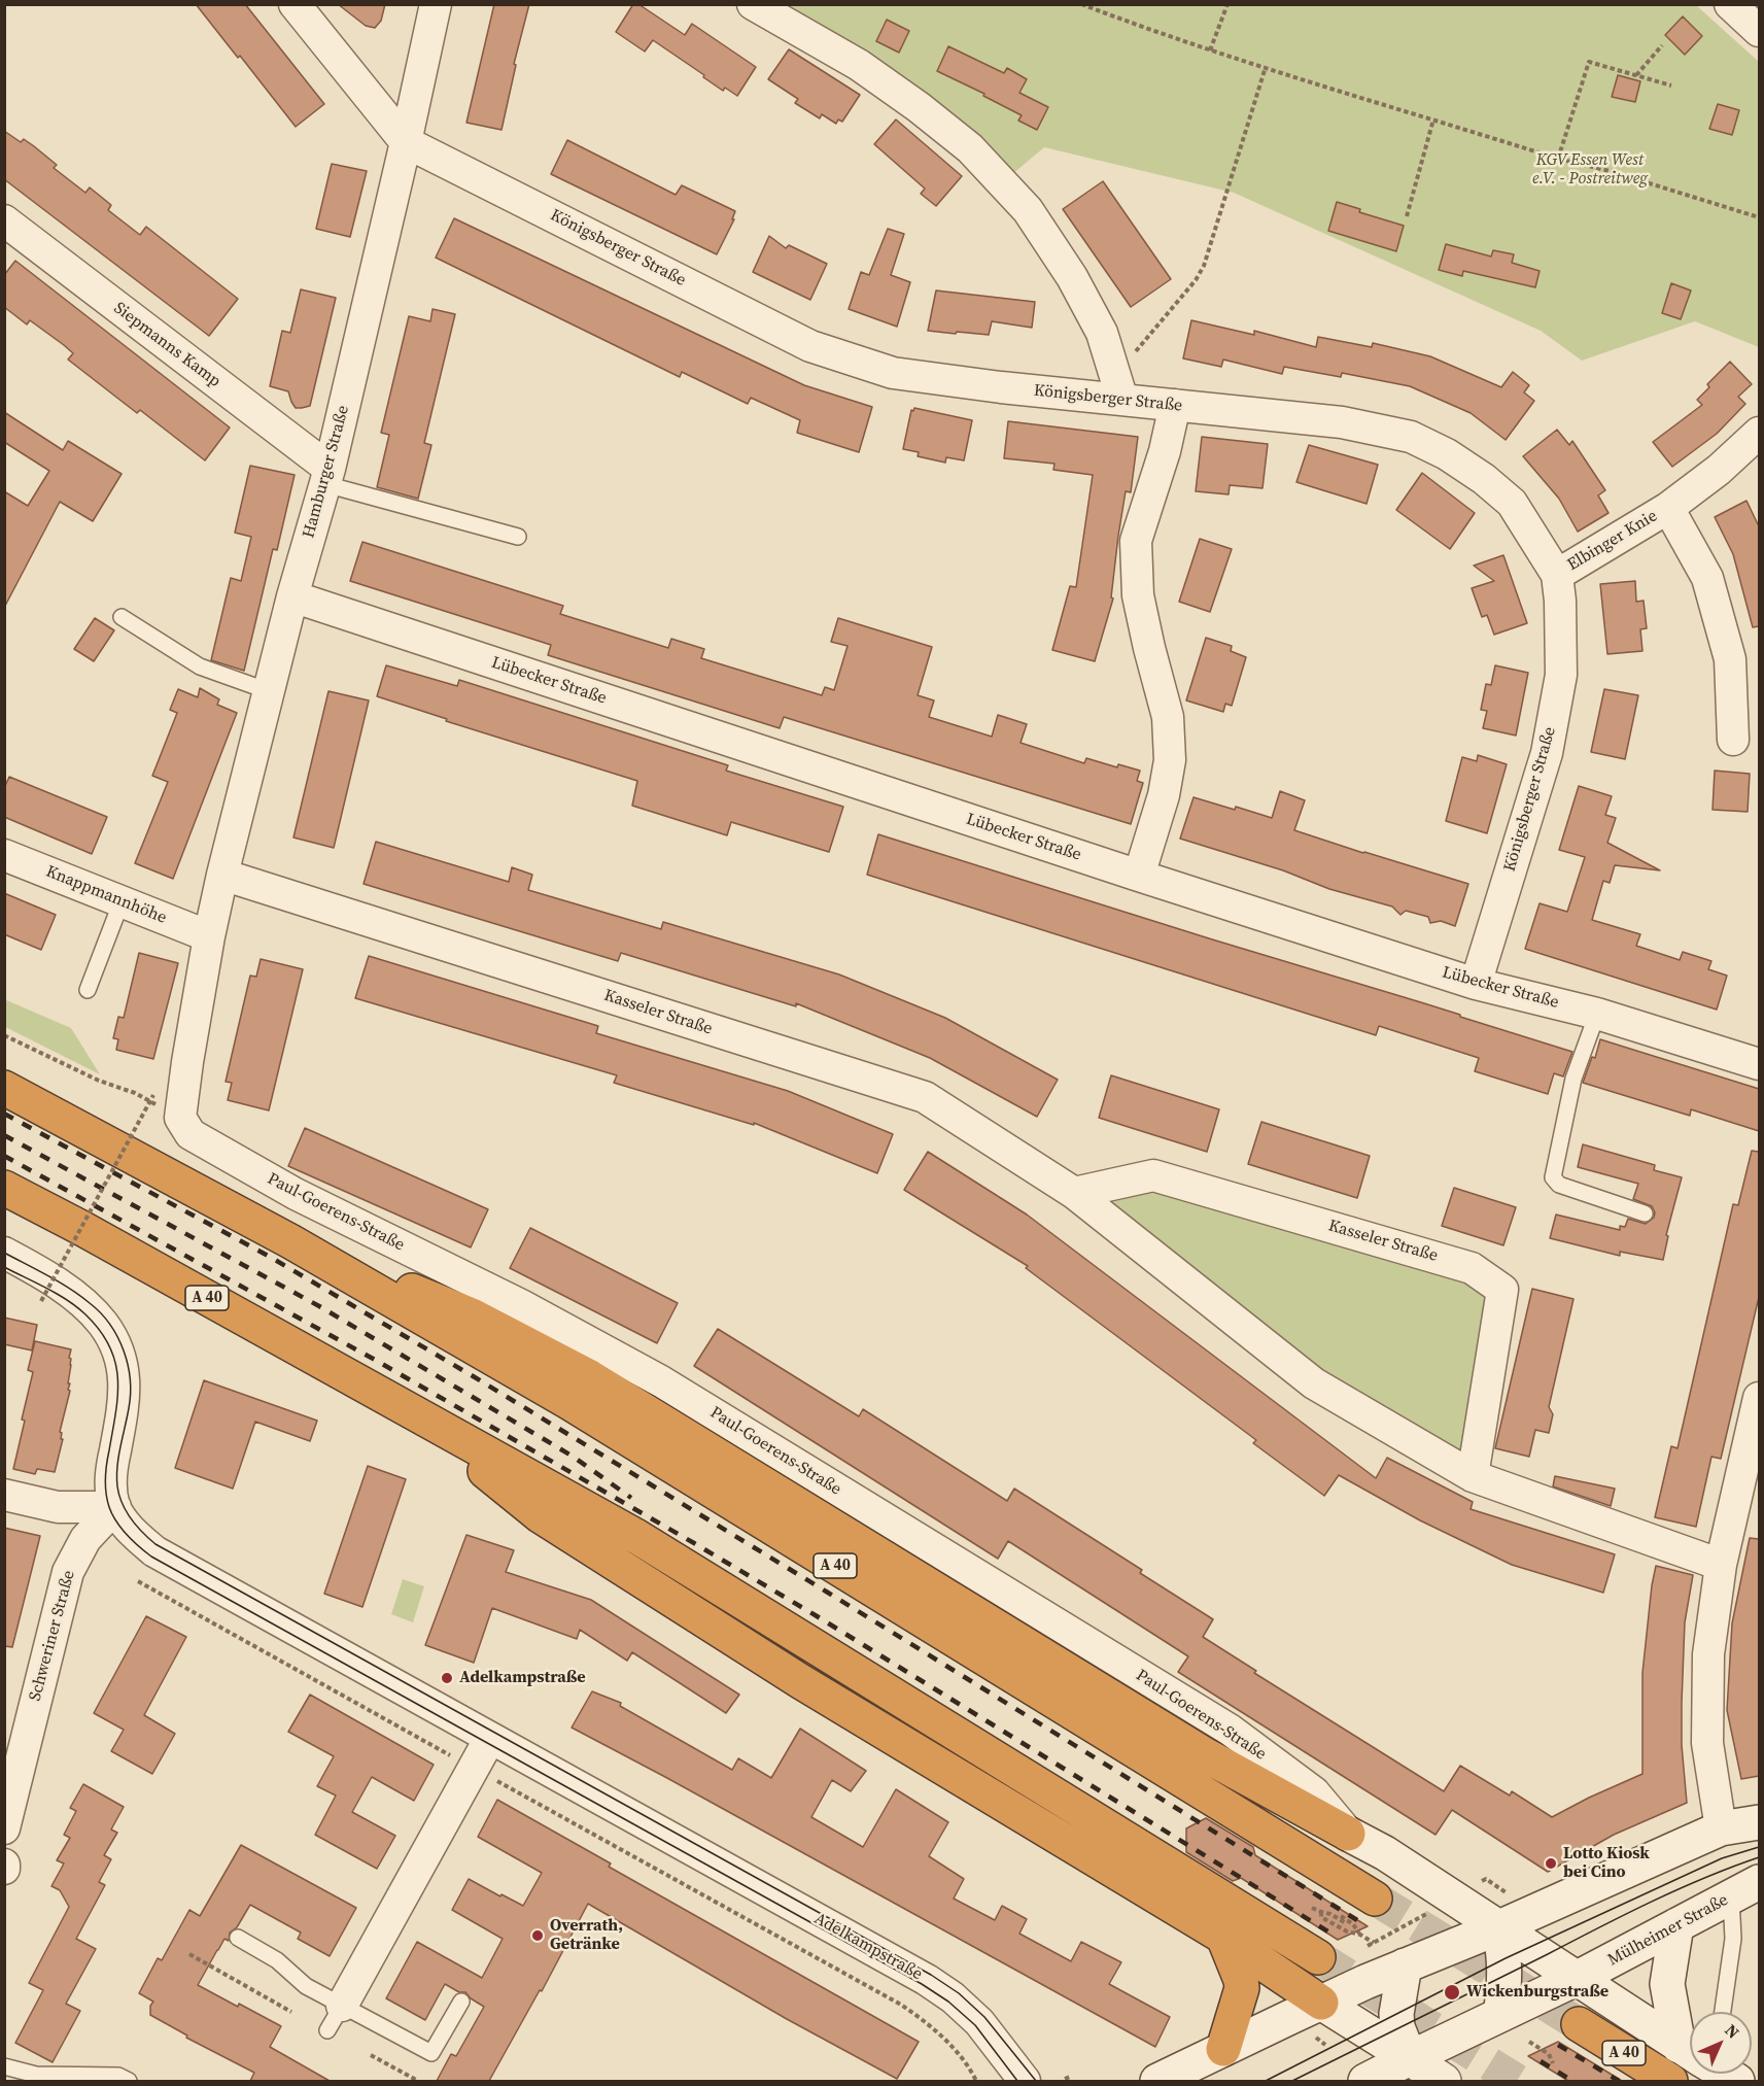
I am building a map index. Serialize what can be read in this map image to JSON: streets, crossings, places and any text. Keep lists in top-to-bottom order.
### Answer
{
  "streets": {
    "highway": ["A 40"],
    "main road": ["Paul-Goerens-Straße", "Mülheimer Straße"],
    "street": [
      "Königsberger Straße",
      "Siepmanns Kamp",
      "Hamburger Straße",
      "Elbinger Knie",
      "Lübecker Straße",
      "Knappmannhöhe",
      "Kasseler Straße",
      "Schweriner Straße",
      "Adelkampstraße"
    ]
  },
  "crossings": [
    ["Königsberger Straße", "Hamburger Straße"],
    ["Königsberger Straße", "Elbinger Knie"],
    ["Königsberger Straße", "Lübecker Straße"],
    ["Siepmanns Kamp", "Hamburger Straße"],
    ["Hamburger Straße", "Lübecker Straße"],
    ["Hamburger Straße", "Knappmannhöhe"],
    ["Hamburger Straße", "Kasseler Straße"],
    ["Paul-Goerens-Straße", "Mülheimer Straße"],
    ["Schweriner Straße", "Adelkampstraße"]
  ],
  "parks": ["KGV Essen West e.V. - Postreitweg"],
  "places": [
    "Adelkampstraße",
    "Lotto Kiosk bei Cino",
    "Overrath, Getränke",
    "Wickenburgstraße"
  ],
  "north": "top right"
}
